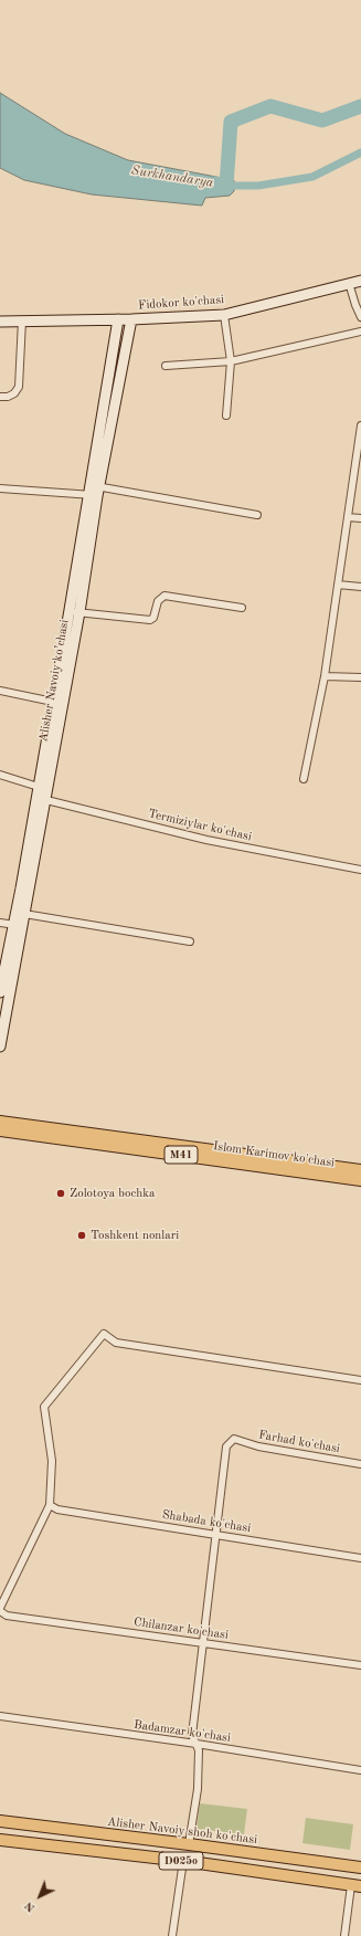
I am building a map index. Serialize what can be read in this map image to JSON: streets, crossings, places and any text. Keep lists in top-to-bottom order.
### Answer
{
  "streets": {
    "main road": [
      "Fidokor ko'chasi",
      "Alisher Navoiy ko’chasi",
      "M41",
      "Islom Karimov ko'chasi",
      "Alisher Navoiy shoh ko'chasi",
      "D025o"
    ],
    "street": [
      "Termiziylar ko'chasi",
      "Farhad ko'chasi",
      "Shabada ko'chasi",
      "Chilanzar ko'chasi",
      "Badamzar ko'chasi"
    ]
  },
  "crossings": [
    ["Fidokor ko'chasi", "Alisher Navoiy ko’chasi"],
    ["Alisher Navoiy ko’chasi", "Termiziylar ko'chasi"],
    ["Farhad ko'chasi", "Shabada ko'chasi"]
  ],
  "water": ["Surkhandarya"],
  "places": ["Zolotoya bochka", "Toshkent nonlari"],
  "north": "bottom left"
}
